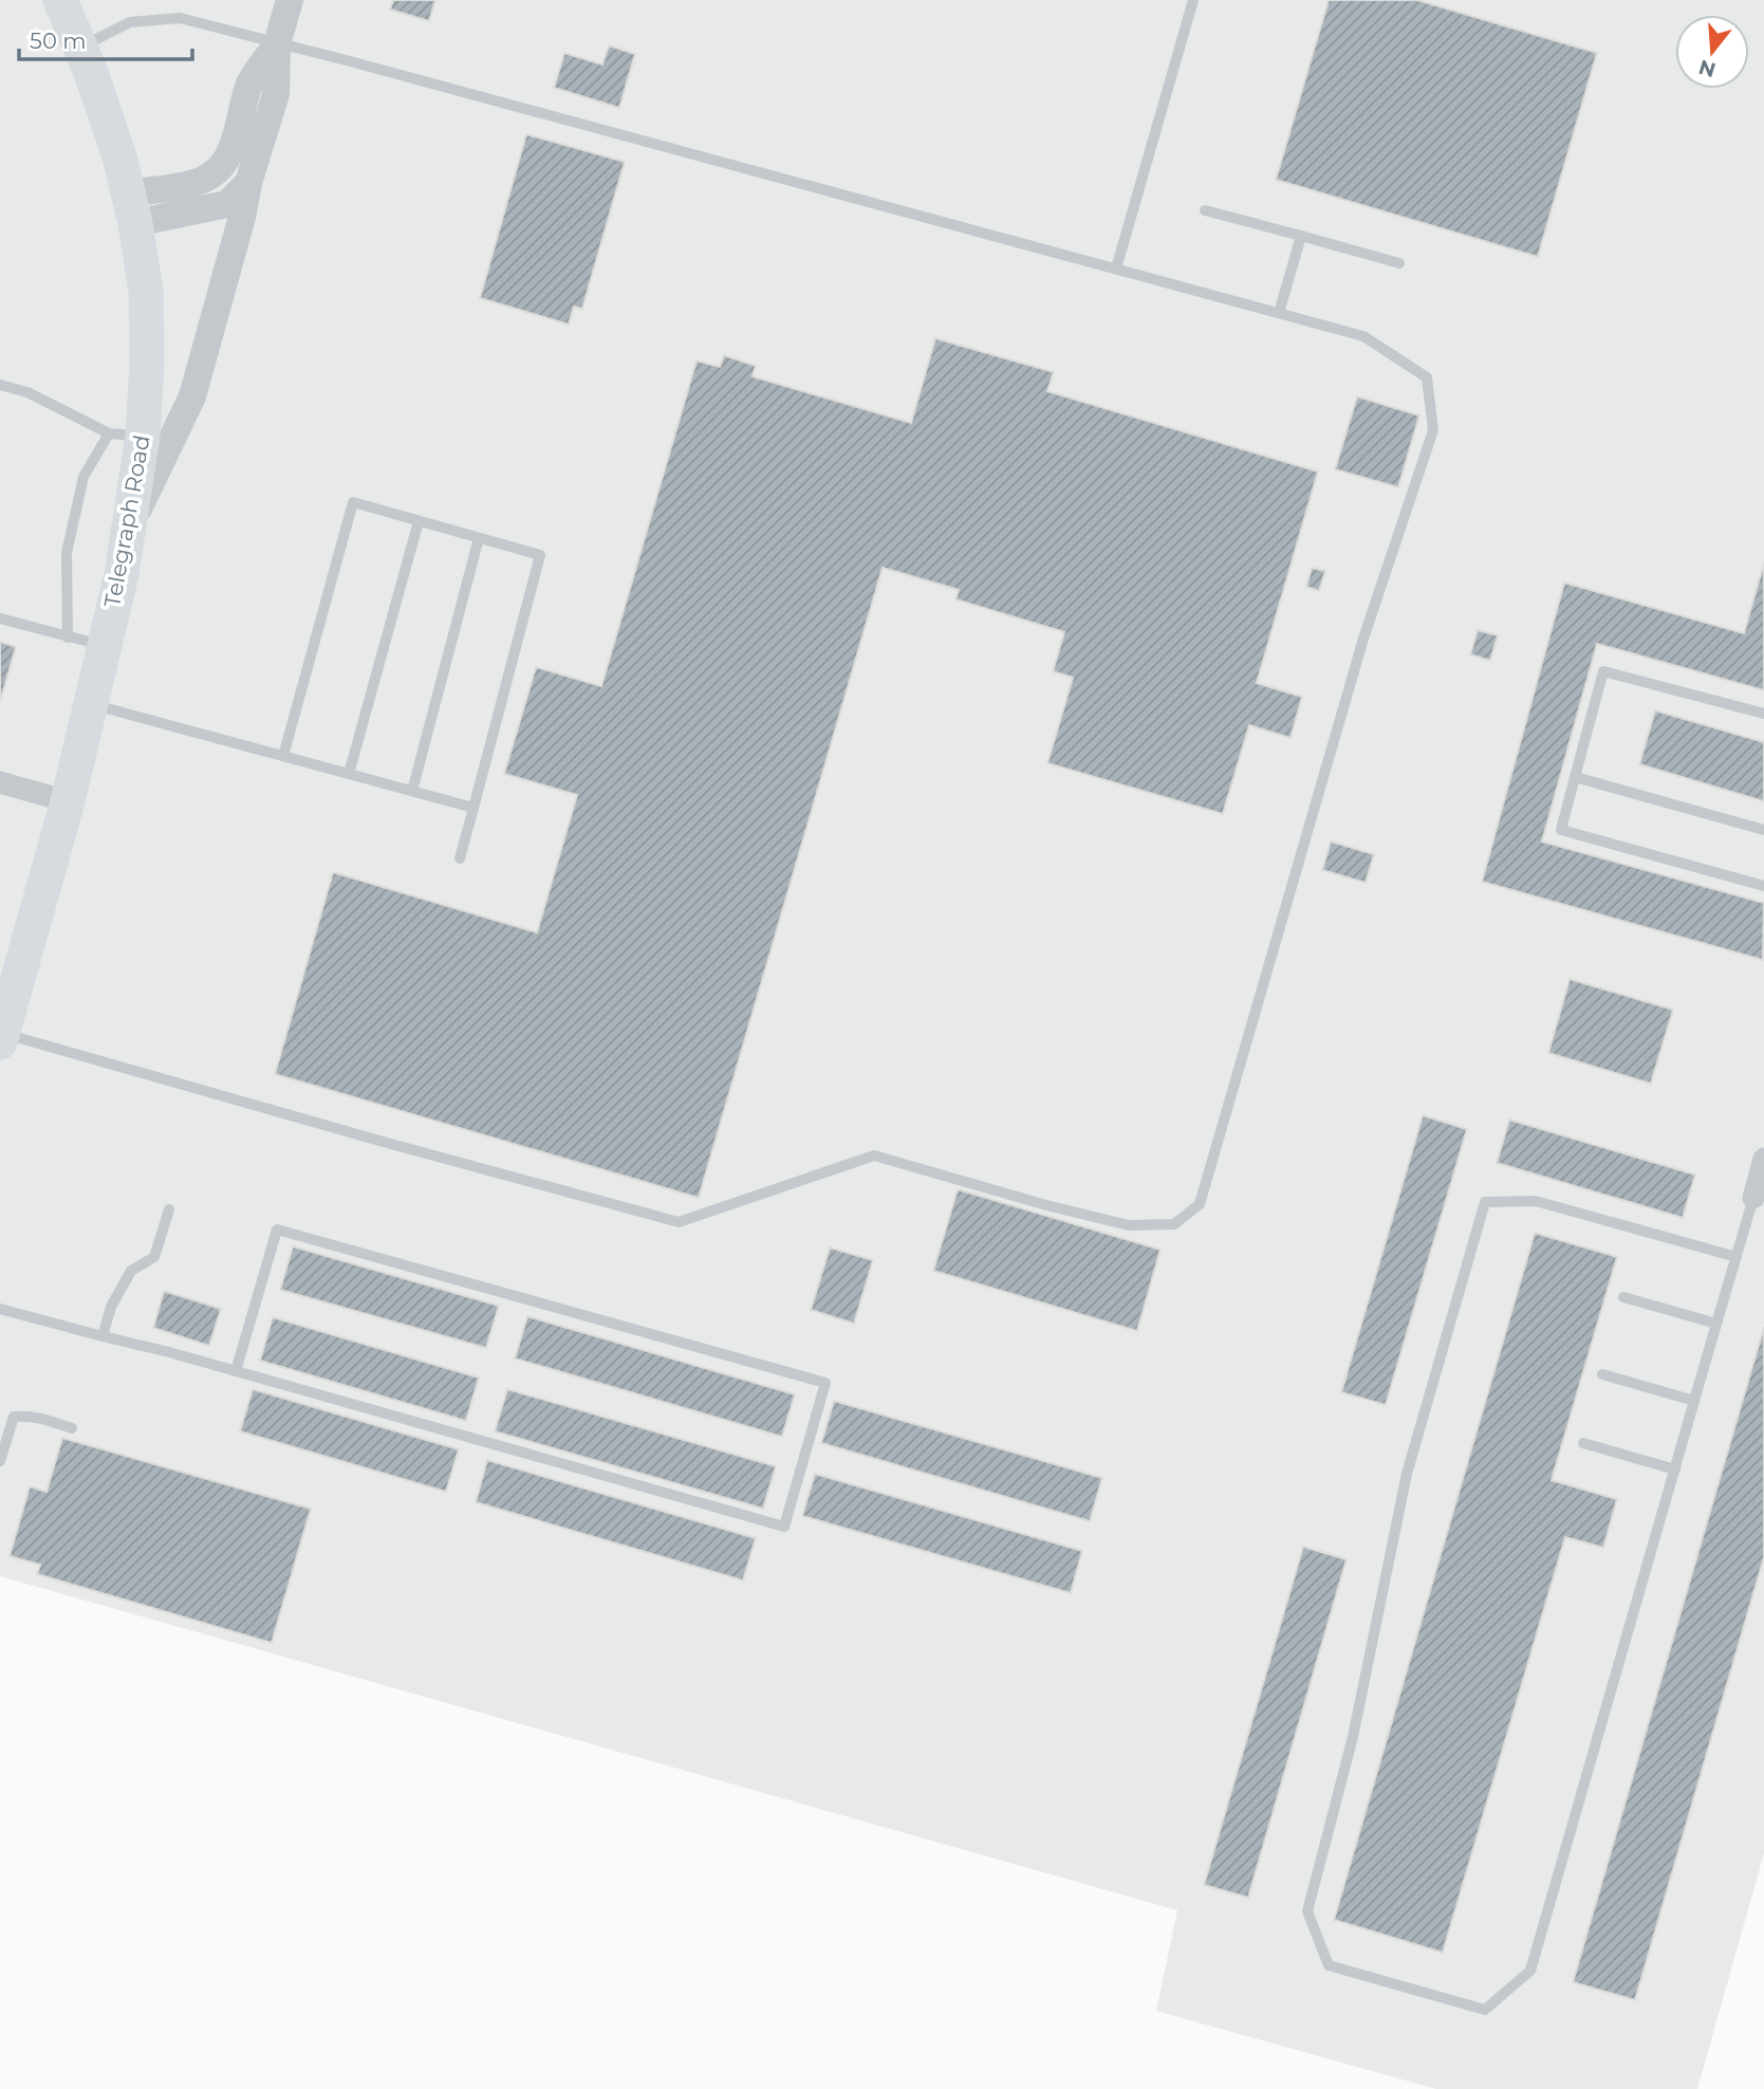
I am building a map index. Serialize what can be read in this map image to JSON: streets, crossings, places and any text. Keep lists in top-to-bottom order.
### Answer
{
  "streets": {
    "main road": ["Telegraph Road"]
  },
  "scale_bar": "50 m",
  "north": "bottom"
}
